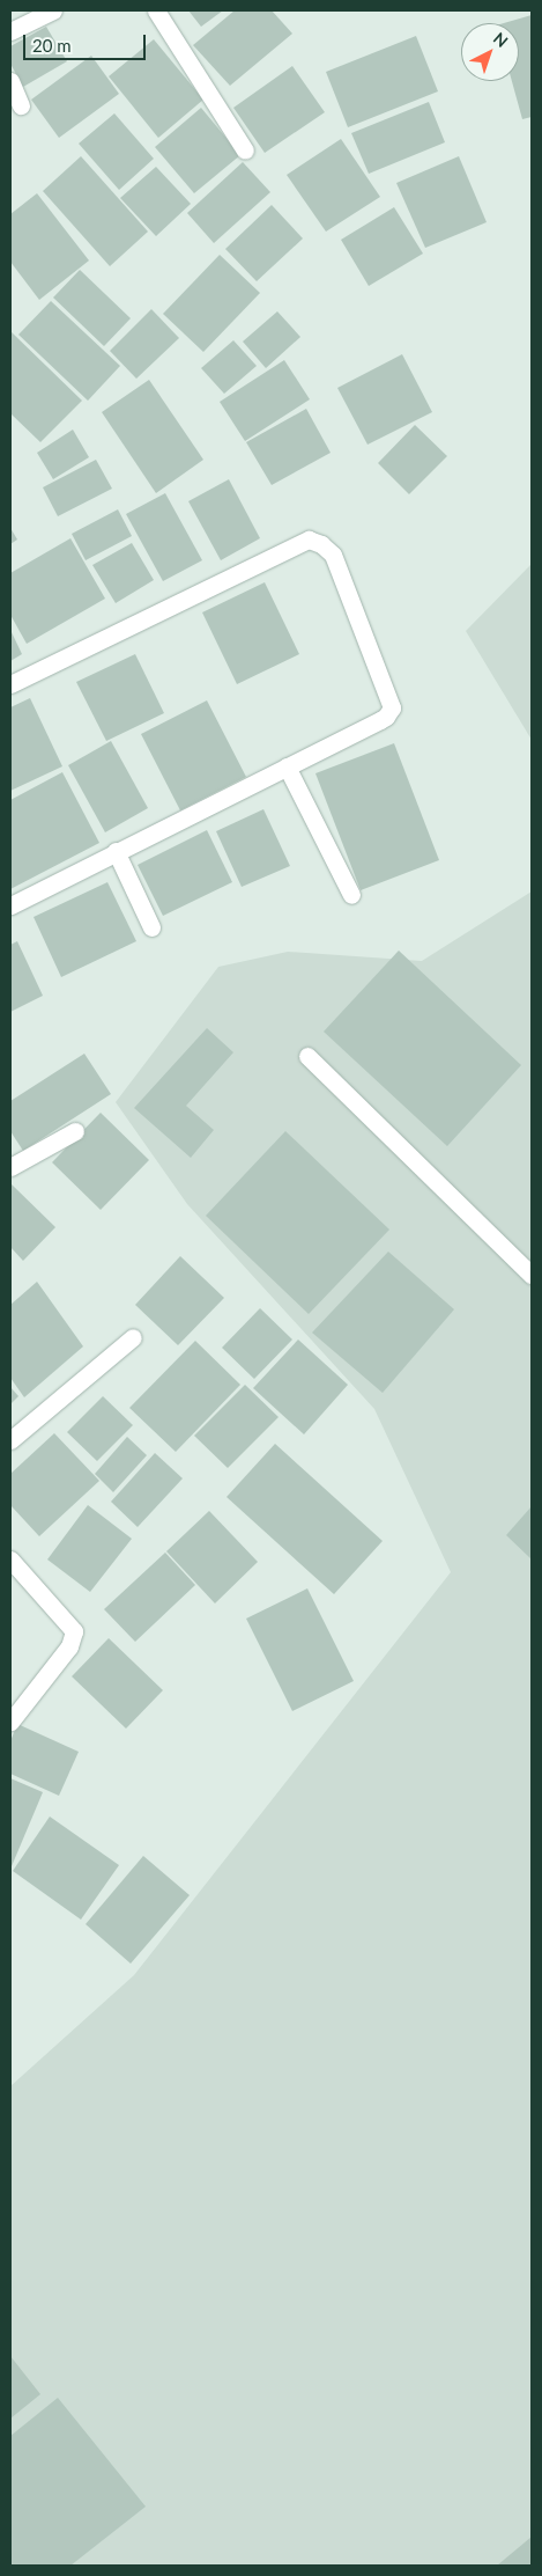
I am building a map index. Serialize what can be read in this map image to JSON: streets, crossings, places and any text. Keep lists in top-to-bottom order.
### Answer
{
  "scale_bar": "20 m",
  "north": "top right"
}
